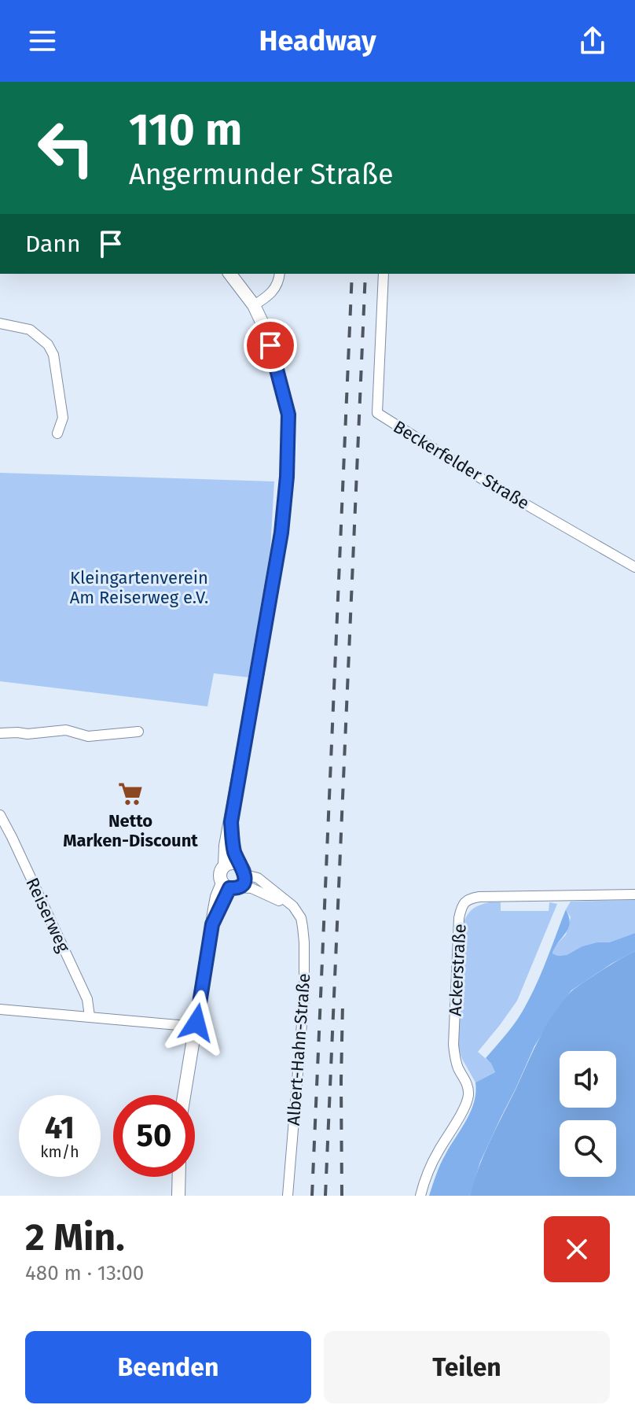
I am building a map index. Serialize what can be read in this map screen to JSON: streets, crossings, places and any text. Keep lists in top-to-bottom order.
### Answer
{
  "streets": {
    "street": [
      "Beckerfelder Straße",
      "Reiserweg",
      "Ackerstraße",
      "Albert-Hahn-Straße"
    ]
  },
  "parks": ["Kleingartenverein Am Reiserweg e.V."],
  "places": {
    "supermarket": ["Netto Marken-Discount"]
  },
  "page": {
    "header": "Headway",
    "turn": ["110 m", "Angermunder Straße"],
    "then": "Dann",
    "speed": "41 km/h",
    "limit": "50",
    "heading": ["2 Min.", "480 m · 13:00"],
    "buttons": ["Beenden", "Teilen"]
  }
}
